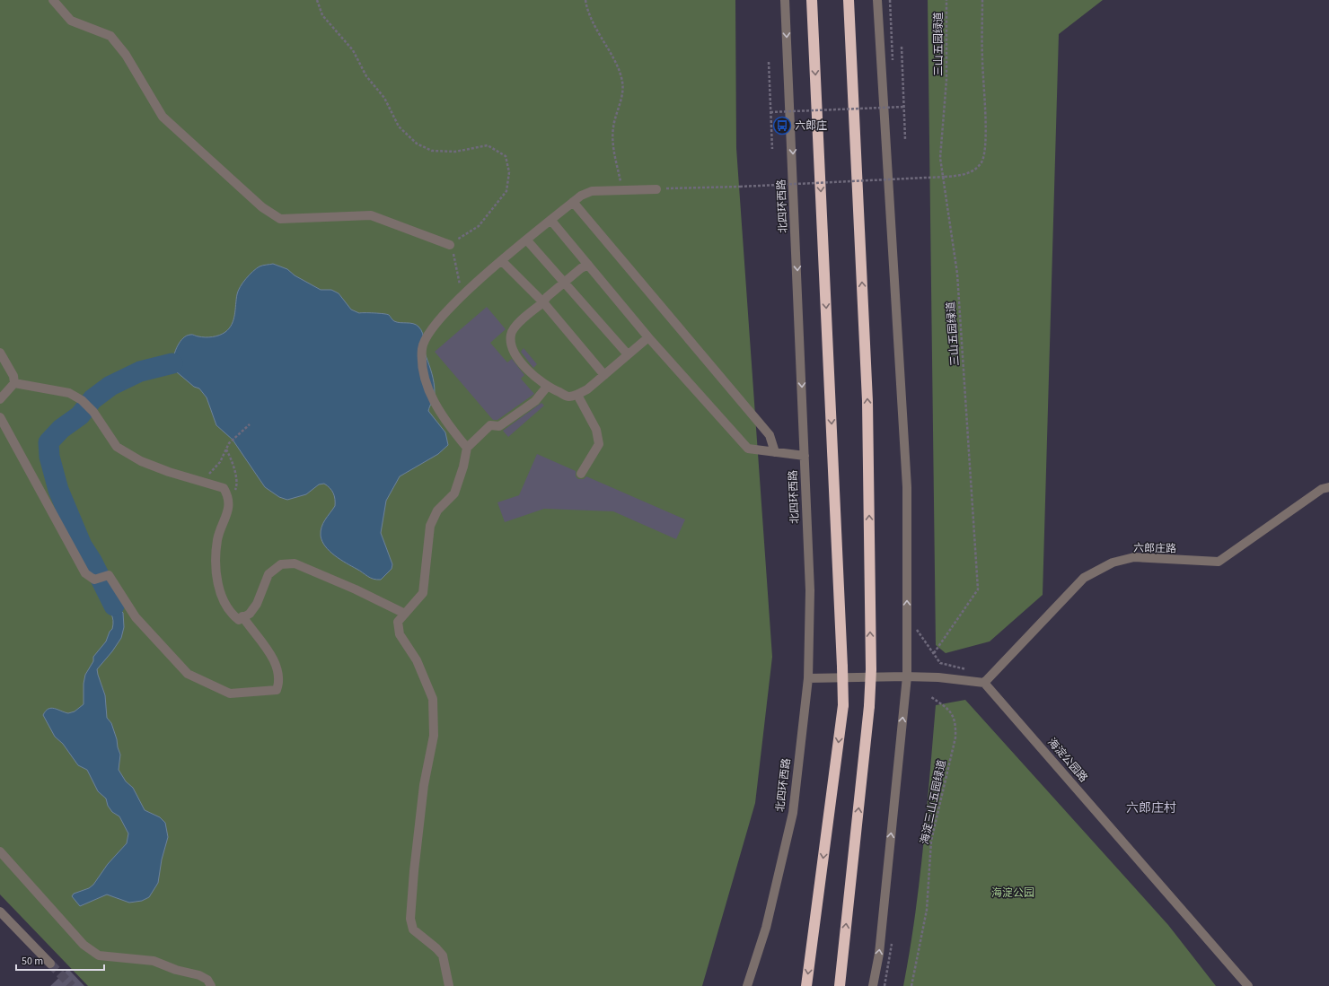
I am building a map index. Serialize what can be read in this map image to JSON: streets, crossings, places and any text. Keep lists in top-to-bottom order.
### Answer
{
  "streets": {
    "street": ["北四环西路", "六郎庄路", "海淀公园路"],
    "path": ["三山五园绿道", "海淀三山五园绿道"]
  },
  "crossings": [
    ["六郎庄路", "海淀公园路"]
  ],
  "one_way": ["北四环西路"],
  "districts": ["六郎庄村"],
  "parks": ["海淀公园"],
  "places": {
    "bus stop": ["六郎庄"]
  },
  "scale_bar": "50 m"
}
